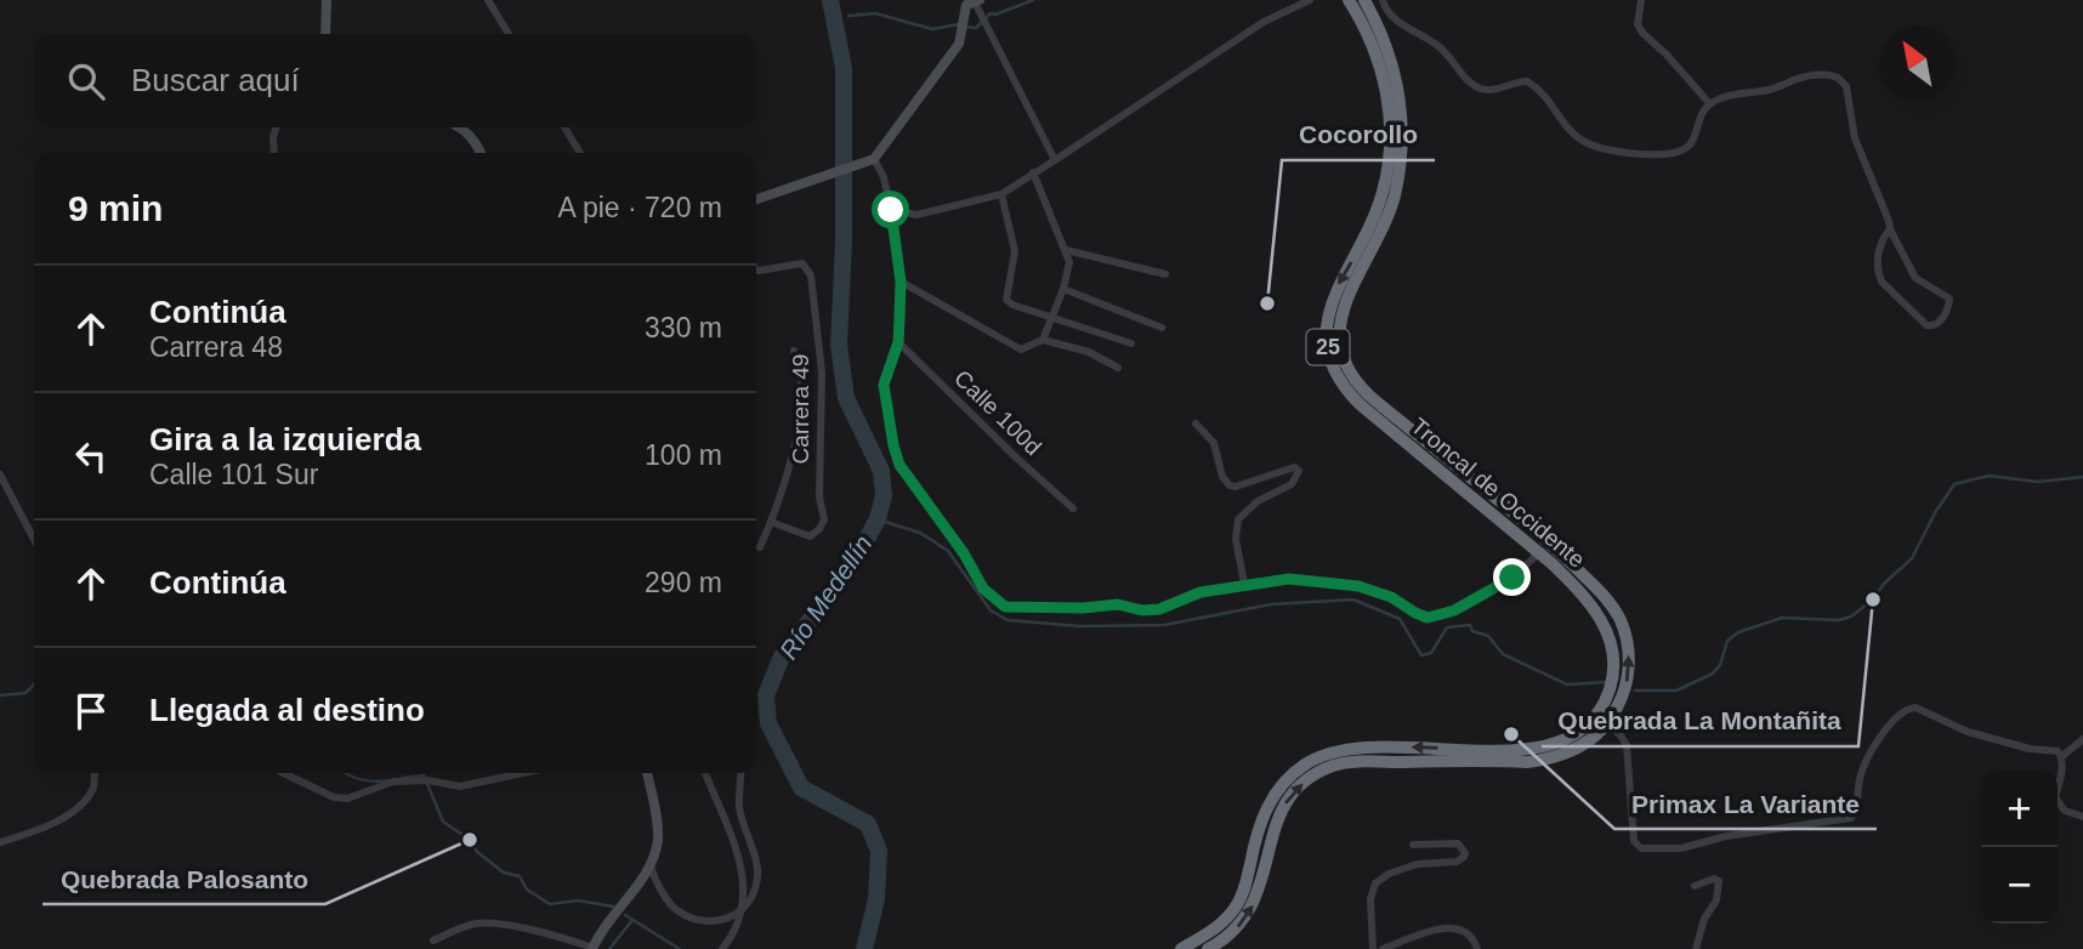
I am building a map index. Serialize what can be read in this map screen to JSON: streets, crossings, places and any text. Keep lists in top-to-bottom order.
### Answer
{
  "streets": {
    "highway": ["25", "Troncal de Occidente"],
    "street": ["Carrera 49", "Calle 100d"]
  },
  "water": ["Río Medellín"],
  "places": [
    "Cocorollo",
    "Quebrada La Montañita",
    "Primax La Variante",
    "Quebrada Palosanto"
  ],
  "north": "top left",
  "page": {
    "search": "Buscar aquí",
    "heading": ["9 min", "A pie · 720 m"],
    "list": [
      ["Continúa", "Carrera 48", "330 m"],
      ["Gira a la izquierda", "Calle 101 Sur", "100 m"],
      ["Continúa", "290 m"],
      "Llegada al destino"
    ],
    "map_buttons": ["+", "−"]
  }
}
